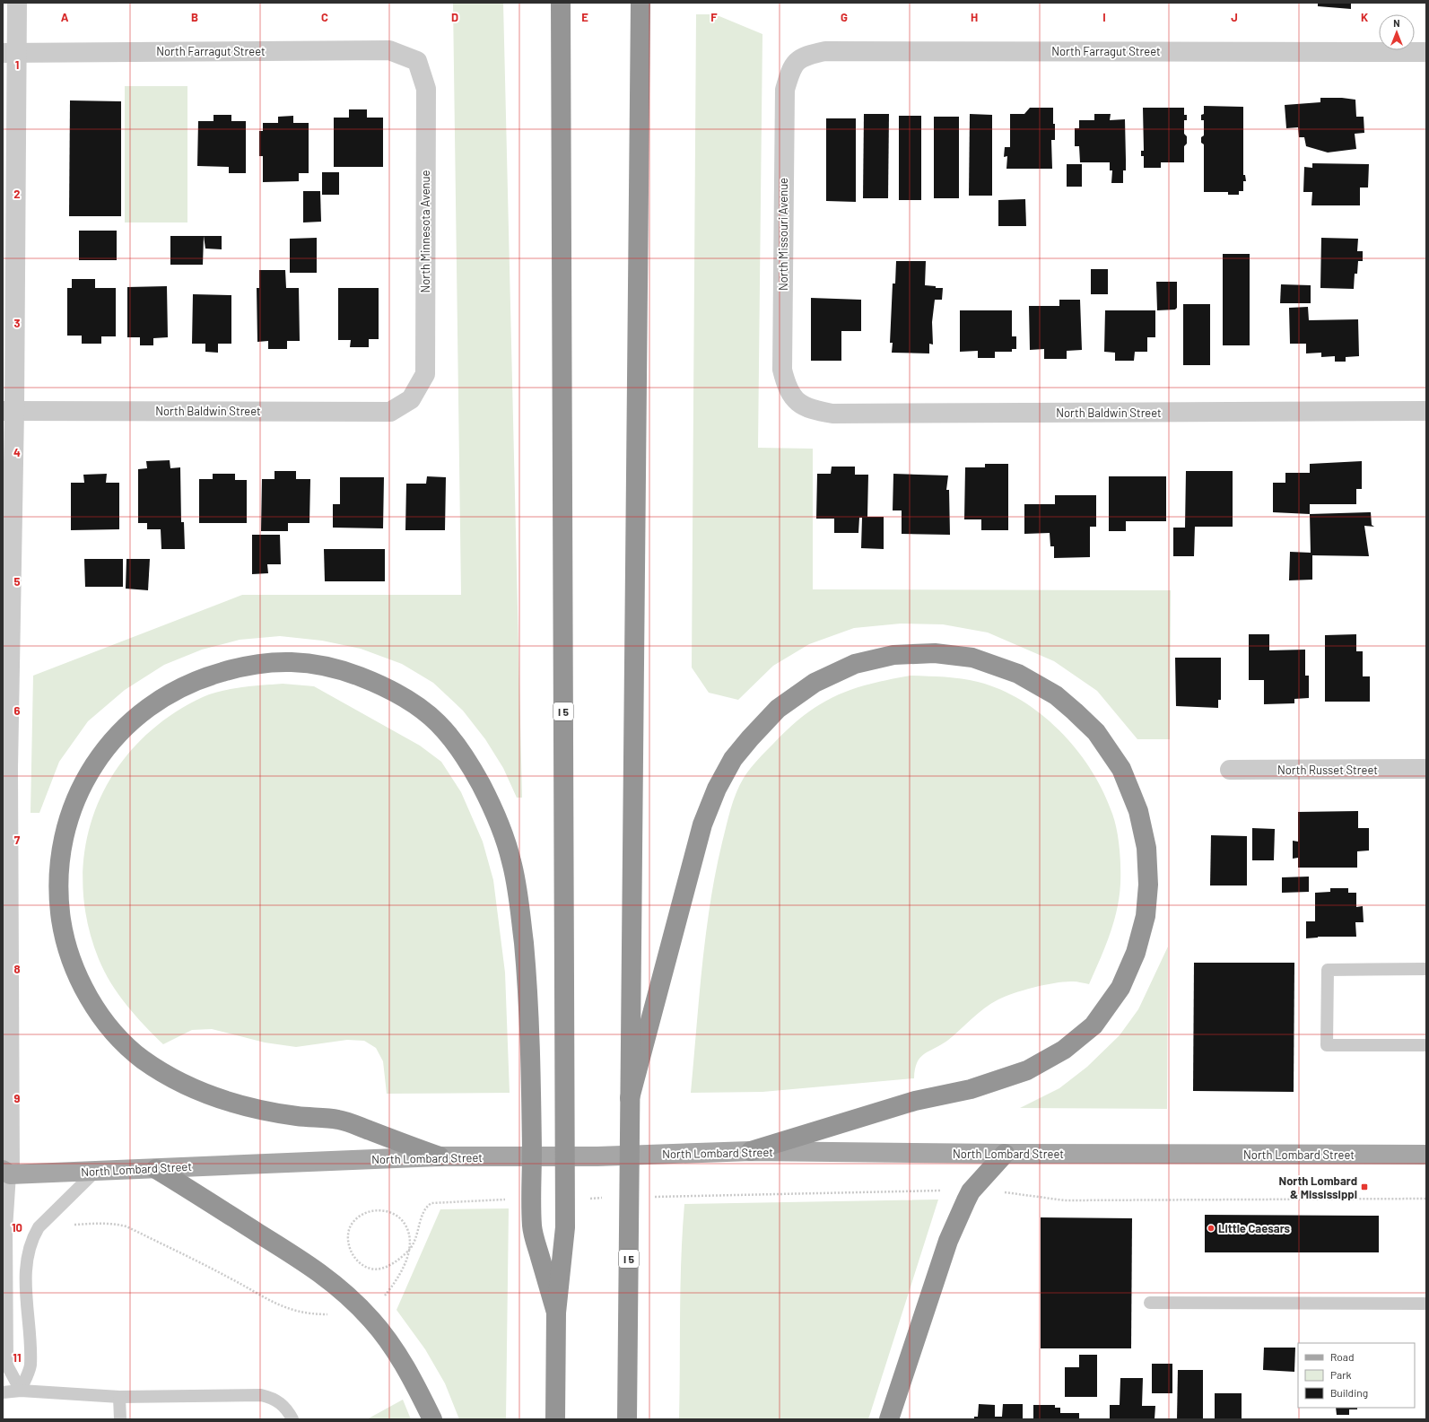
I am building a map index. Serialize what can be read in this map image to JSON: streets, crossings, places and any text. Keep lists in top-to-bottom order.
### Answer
{
  "streets": {
    "highway": ["I 5"],
    "main road": ["North Lombard Street"],
    "street": [
      "North Farragut Street",
      "North Minnesota Avenue",
      "North Missouri Avenue",
      "North Baldwin Street",
      "North Russet Street"
    ]
  },
  "crossings": [
    ["North Farragut Street", "North Minnesota Avenue"],
    ["North Farragut Street", "North Missouri Avenue"],
    ["North Minnesota Avenue", "North Baldwin Street"],
    ["North Missouri Avenue", "North Baldwin Street"]
  ],
  "places": {
    "transit": ["North Lombard & Mississippi"],
    "other": ["Little Caesars"]
  },
  "legend": ["Road", "Park", "Building"],
  "north": "top",
  "grid": {
    "columns": [
      "A",
      "B",
      "C",
      "D",
      "E",
      "F",
      "G",
      "H",
      "I",
      "J",
      "K"
    ],
    "rows": [
      "1",
      "2",
      "3",
      "4",
      "5",
      "6",
      "7",
      "8",
      "9",
      "10",
      "11"
    ]
  }
}
